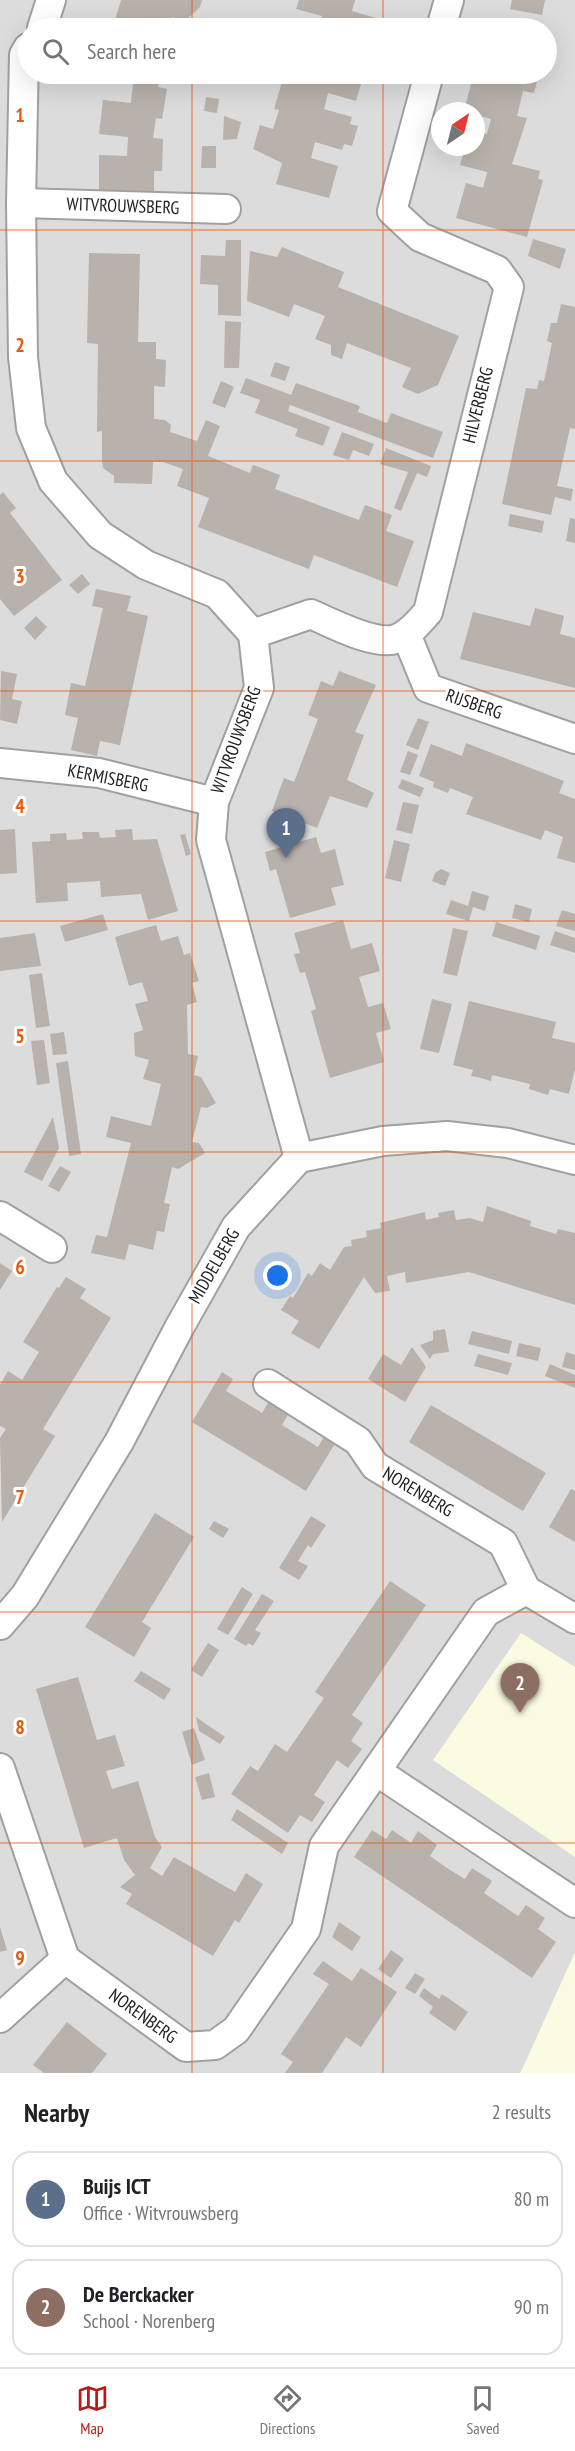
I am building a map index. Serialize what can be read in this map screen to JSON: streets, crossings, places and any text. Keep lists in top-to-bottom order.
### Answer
{
  "streets": {
    "street": [
      "WITVROUWSBERG",
      "HILVERBERG",
      "RIJSBERG",
      "KERMISBERG",
      "MIDDELBERG",
      "NORENBERG"
    ]
  },
  "crossings": [
    ["WITVROUWSBERG", "KERMISBERG"],
    ["WITVROUWSBERG", "MIDDELBERG"],
    ["HILVERBERG", "RIJSBERG"]
  ],
  "north": "top right",
  "page": {
    "search": "Search here",
    "pins": ["1", "2"],
    "heading": ["Nearby", "2 results"],
    "list": [
      {
        "mark": "1",
        "name": "Buijs ICT",
        "note": "Office · Witvrouwsberg",
        "value": "80 m"
      },
      {
        "mark": "2",
        "name": "De Berckacker",
        "note": "School · Norenberg",
        "value": "90 m"
      }
    ],
    "nav": ["Map", "Directions", "Saved"]
  },
  "grid": {
    "rows": [
      "1",
      "2",
      "3",
      "4",
      "5",
      "6",
      "7",
      "8",
      "9"
    ]
  }
}
